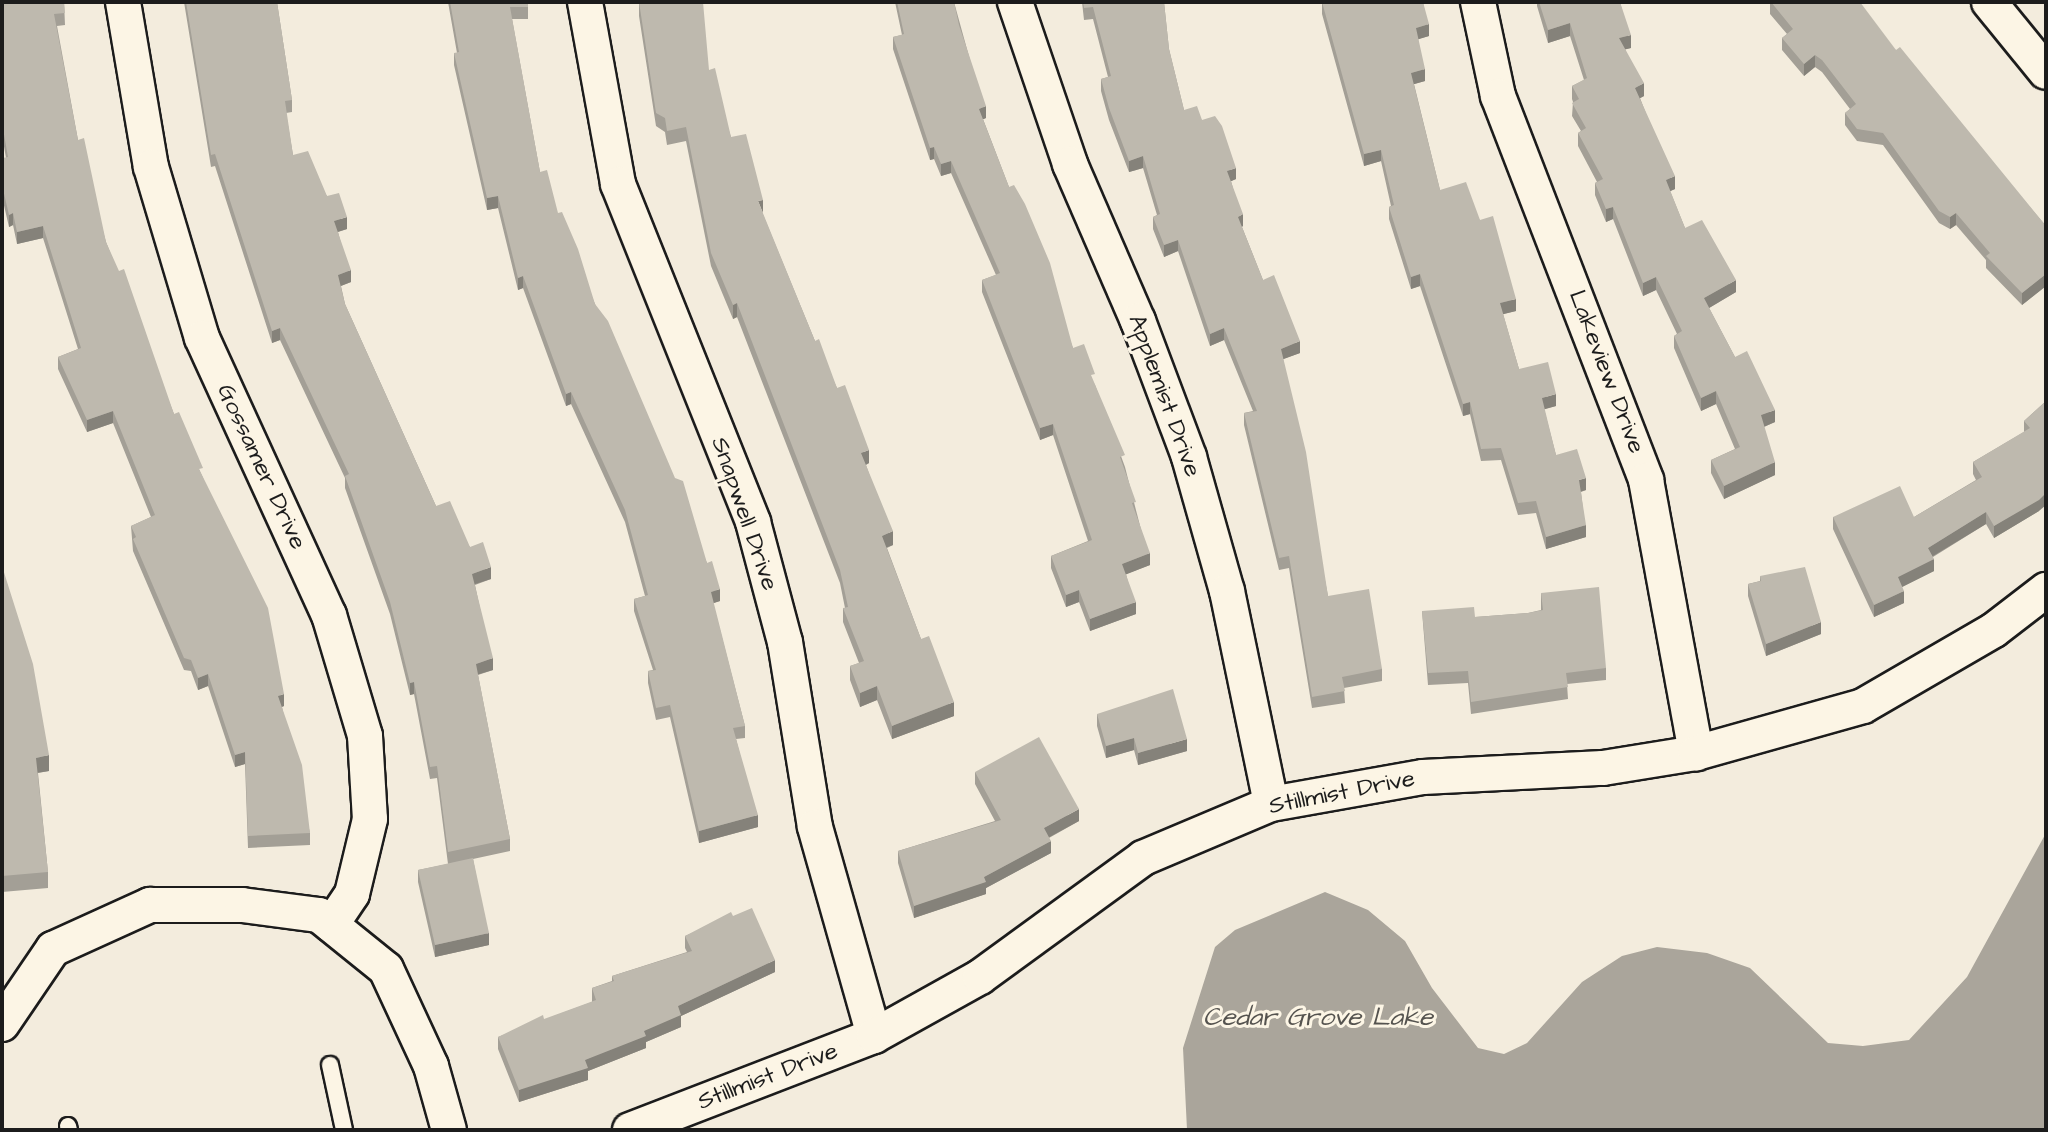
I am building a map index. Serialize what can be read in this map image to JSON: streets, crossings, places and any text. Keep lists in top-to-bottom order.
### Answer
{
  "streets": {
    "street": [
      "Lakeview Drive",
      "Applemist Drive",
      "Gossamer Drive",
      "Snapwell Drive",
      "Stillmist Drive"
    ]
  },
  "crossings": [
    ["Lakeview Drive", "Stillmist Drive"],
    ["Applemist Drive", "Stillmist Drive"],
    ["Snapwell Drive", "Stillmist Drive"]
  ],
  "water": ["Cedar Grove Lake"]
}
